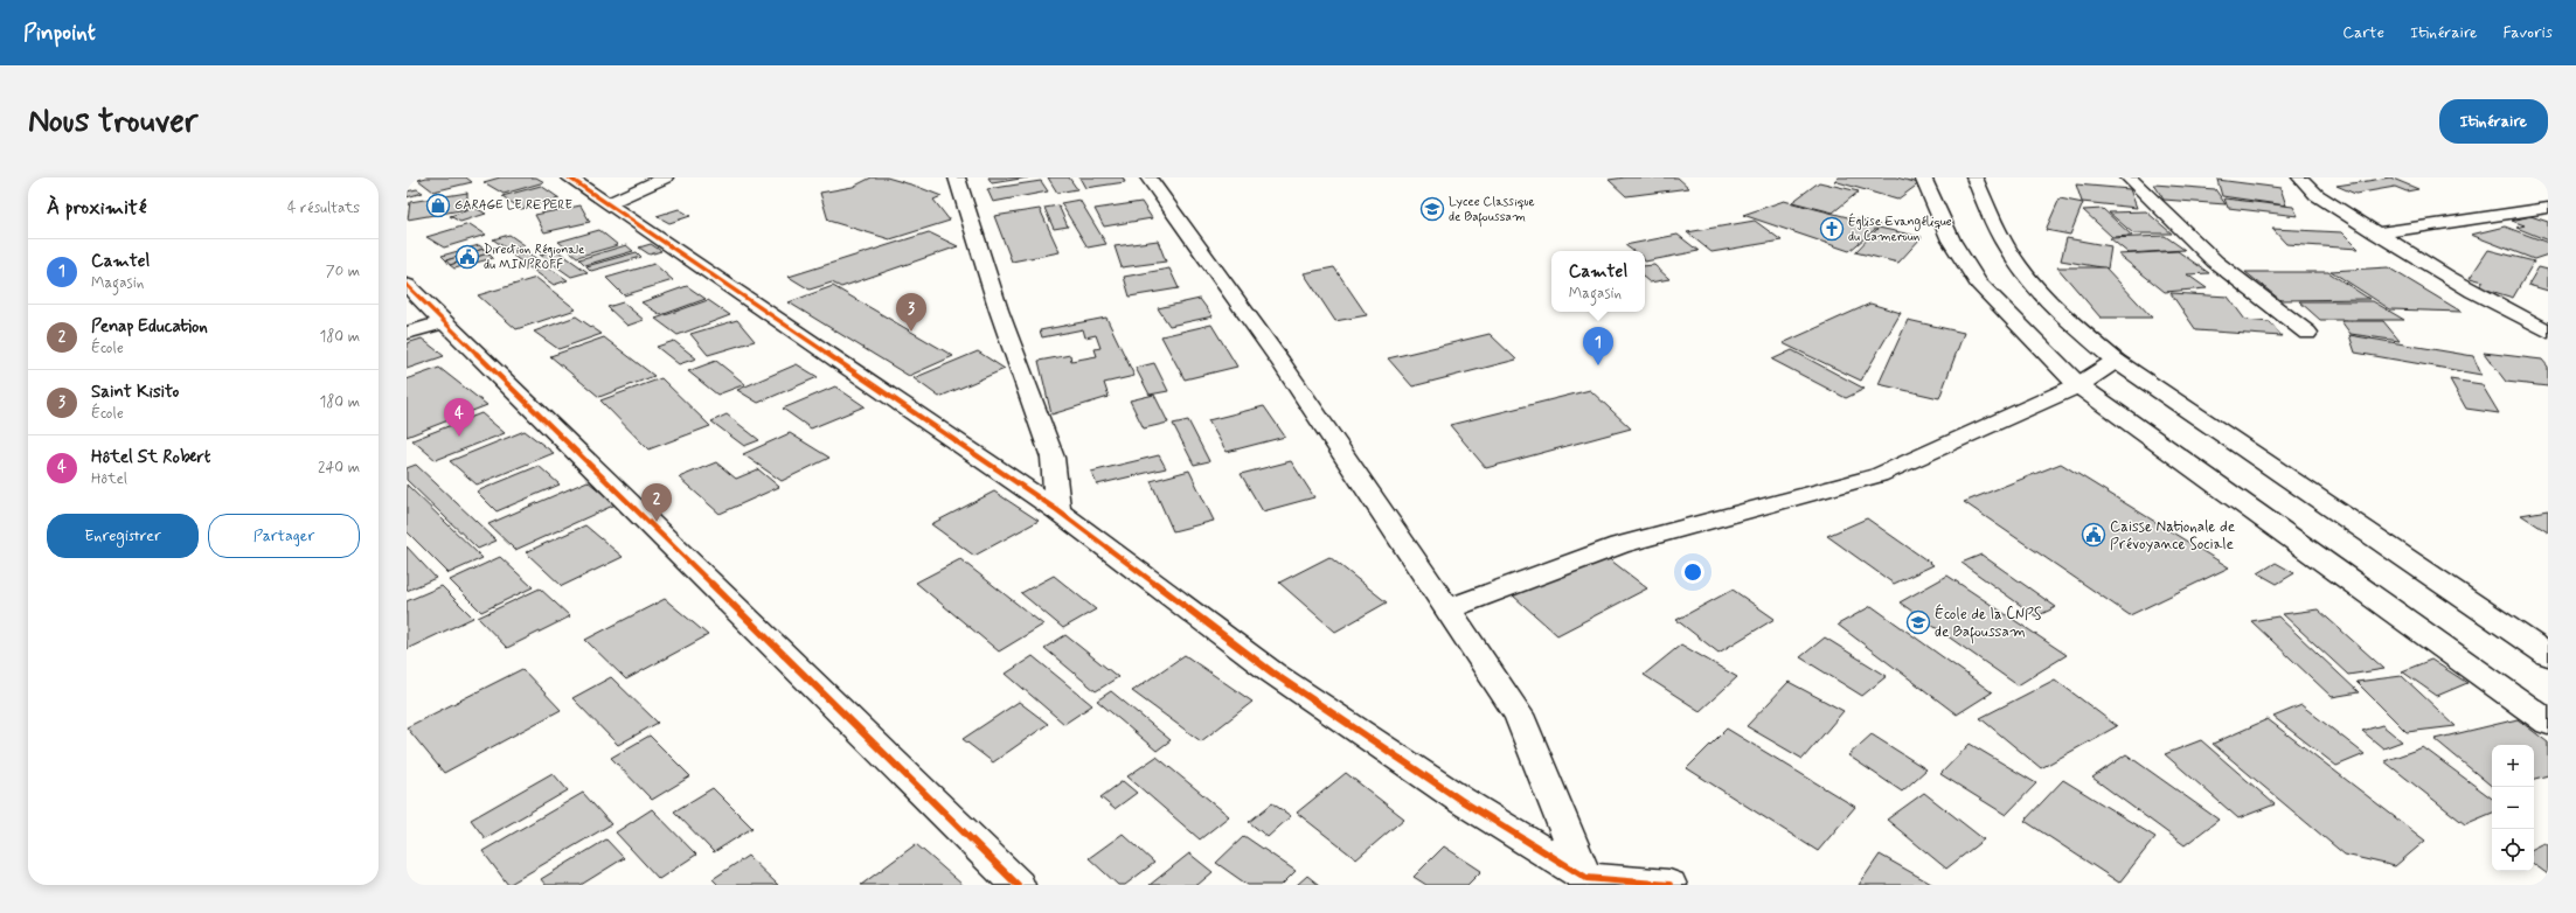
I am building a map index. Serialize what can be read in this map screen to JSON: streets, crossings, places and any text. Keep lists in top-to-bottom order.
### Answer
{
  "places": {
    "shop": ["GARAGE LE REPERE"],
    "school or university": ["Lycee Classique de Bafoussam", "École de la CNPS de Bafoussam"],
    "church": ["Église Evangélique du Cameroun"],
    "public building": ["Direction Régionale du MINPROFF", "Caisse Nationale de Prévoyance Sociale"]
  },
  "page": {
    "header": "Pinpoint",
    "nav": ["Carte", "Itinéraire", "Favoris"],
    "buttons": [
      "Itinéraire",
      ["Enregistrer", "Partager"]
    ],
    "title": "Nous trouver",
    "heading": ["À proximité", "4 résultats"],
    "list": [
      {
        "mark": "1",
        "name": "Camtel",
        "note": "Magasin",
        "value": "70 m"
      },
      {
        "mark": "2",
        "name": "Penap Education",
        "note": "École",
        "value": "180 m"
      },
      {
        "mark": "3",
        "name": "Saint Kisito",
        "note": "École",
        "value": "180 m"
      },
      {
        "mark": "4",
        "name": "Hôtel St Robert",
        "note": "Hôtel",
        "value": "240 m"
      }
    ],
    "popup": ["Camtel", "Magasin"],
    "pins": [
      "3",
      "1",
      "4",
      "2"
    ],
    "map_buttons": ["+", "−"]
  }
}
